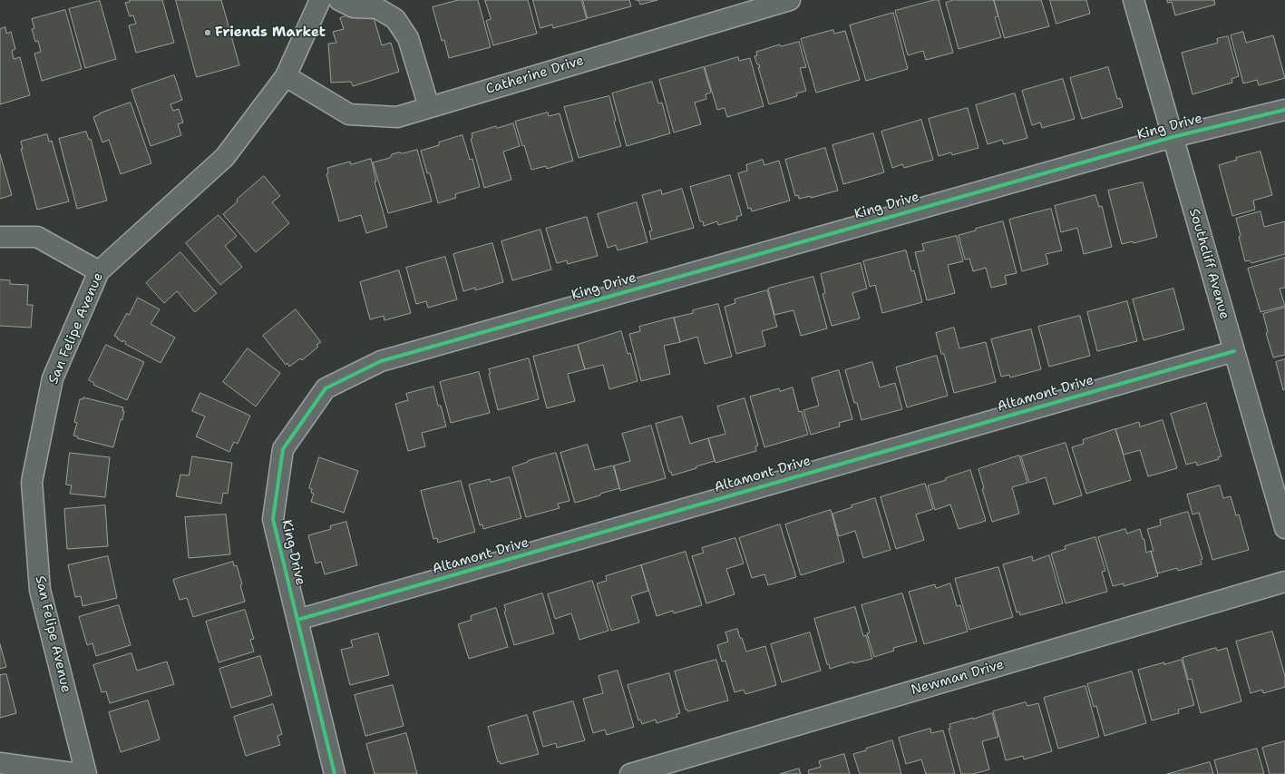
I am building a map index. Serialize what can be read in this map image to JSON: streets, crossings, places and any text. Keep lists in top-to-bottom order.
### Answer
{
  "streets": {
    "street": [
      "Catherine Drive",
      "King Drive",
      "Southcliff Avenue",
      "San Felipe Avenue",
      "Altamont Drive",
      "Newman Drive"
    ]
  },
  "crossings": [
    ["Catherine Drive", "San Felipe Avenue"],
    ["King Drive", "Southcliff Avenue"],
    ["King Drive", "Altamont Drive"],
    ["Southcliff Avenue", "Altamont Drive"]
  ],
  "places": ["Friends Market"]
}
